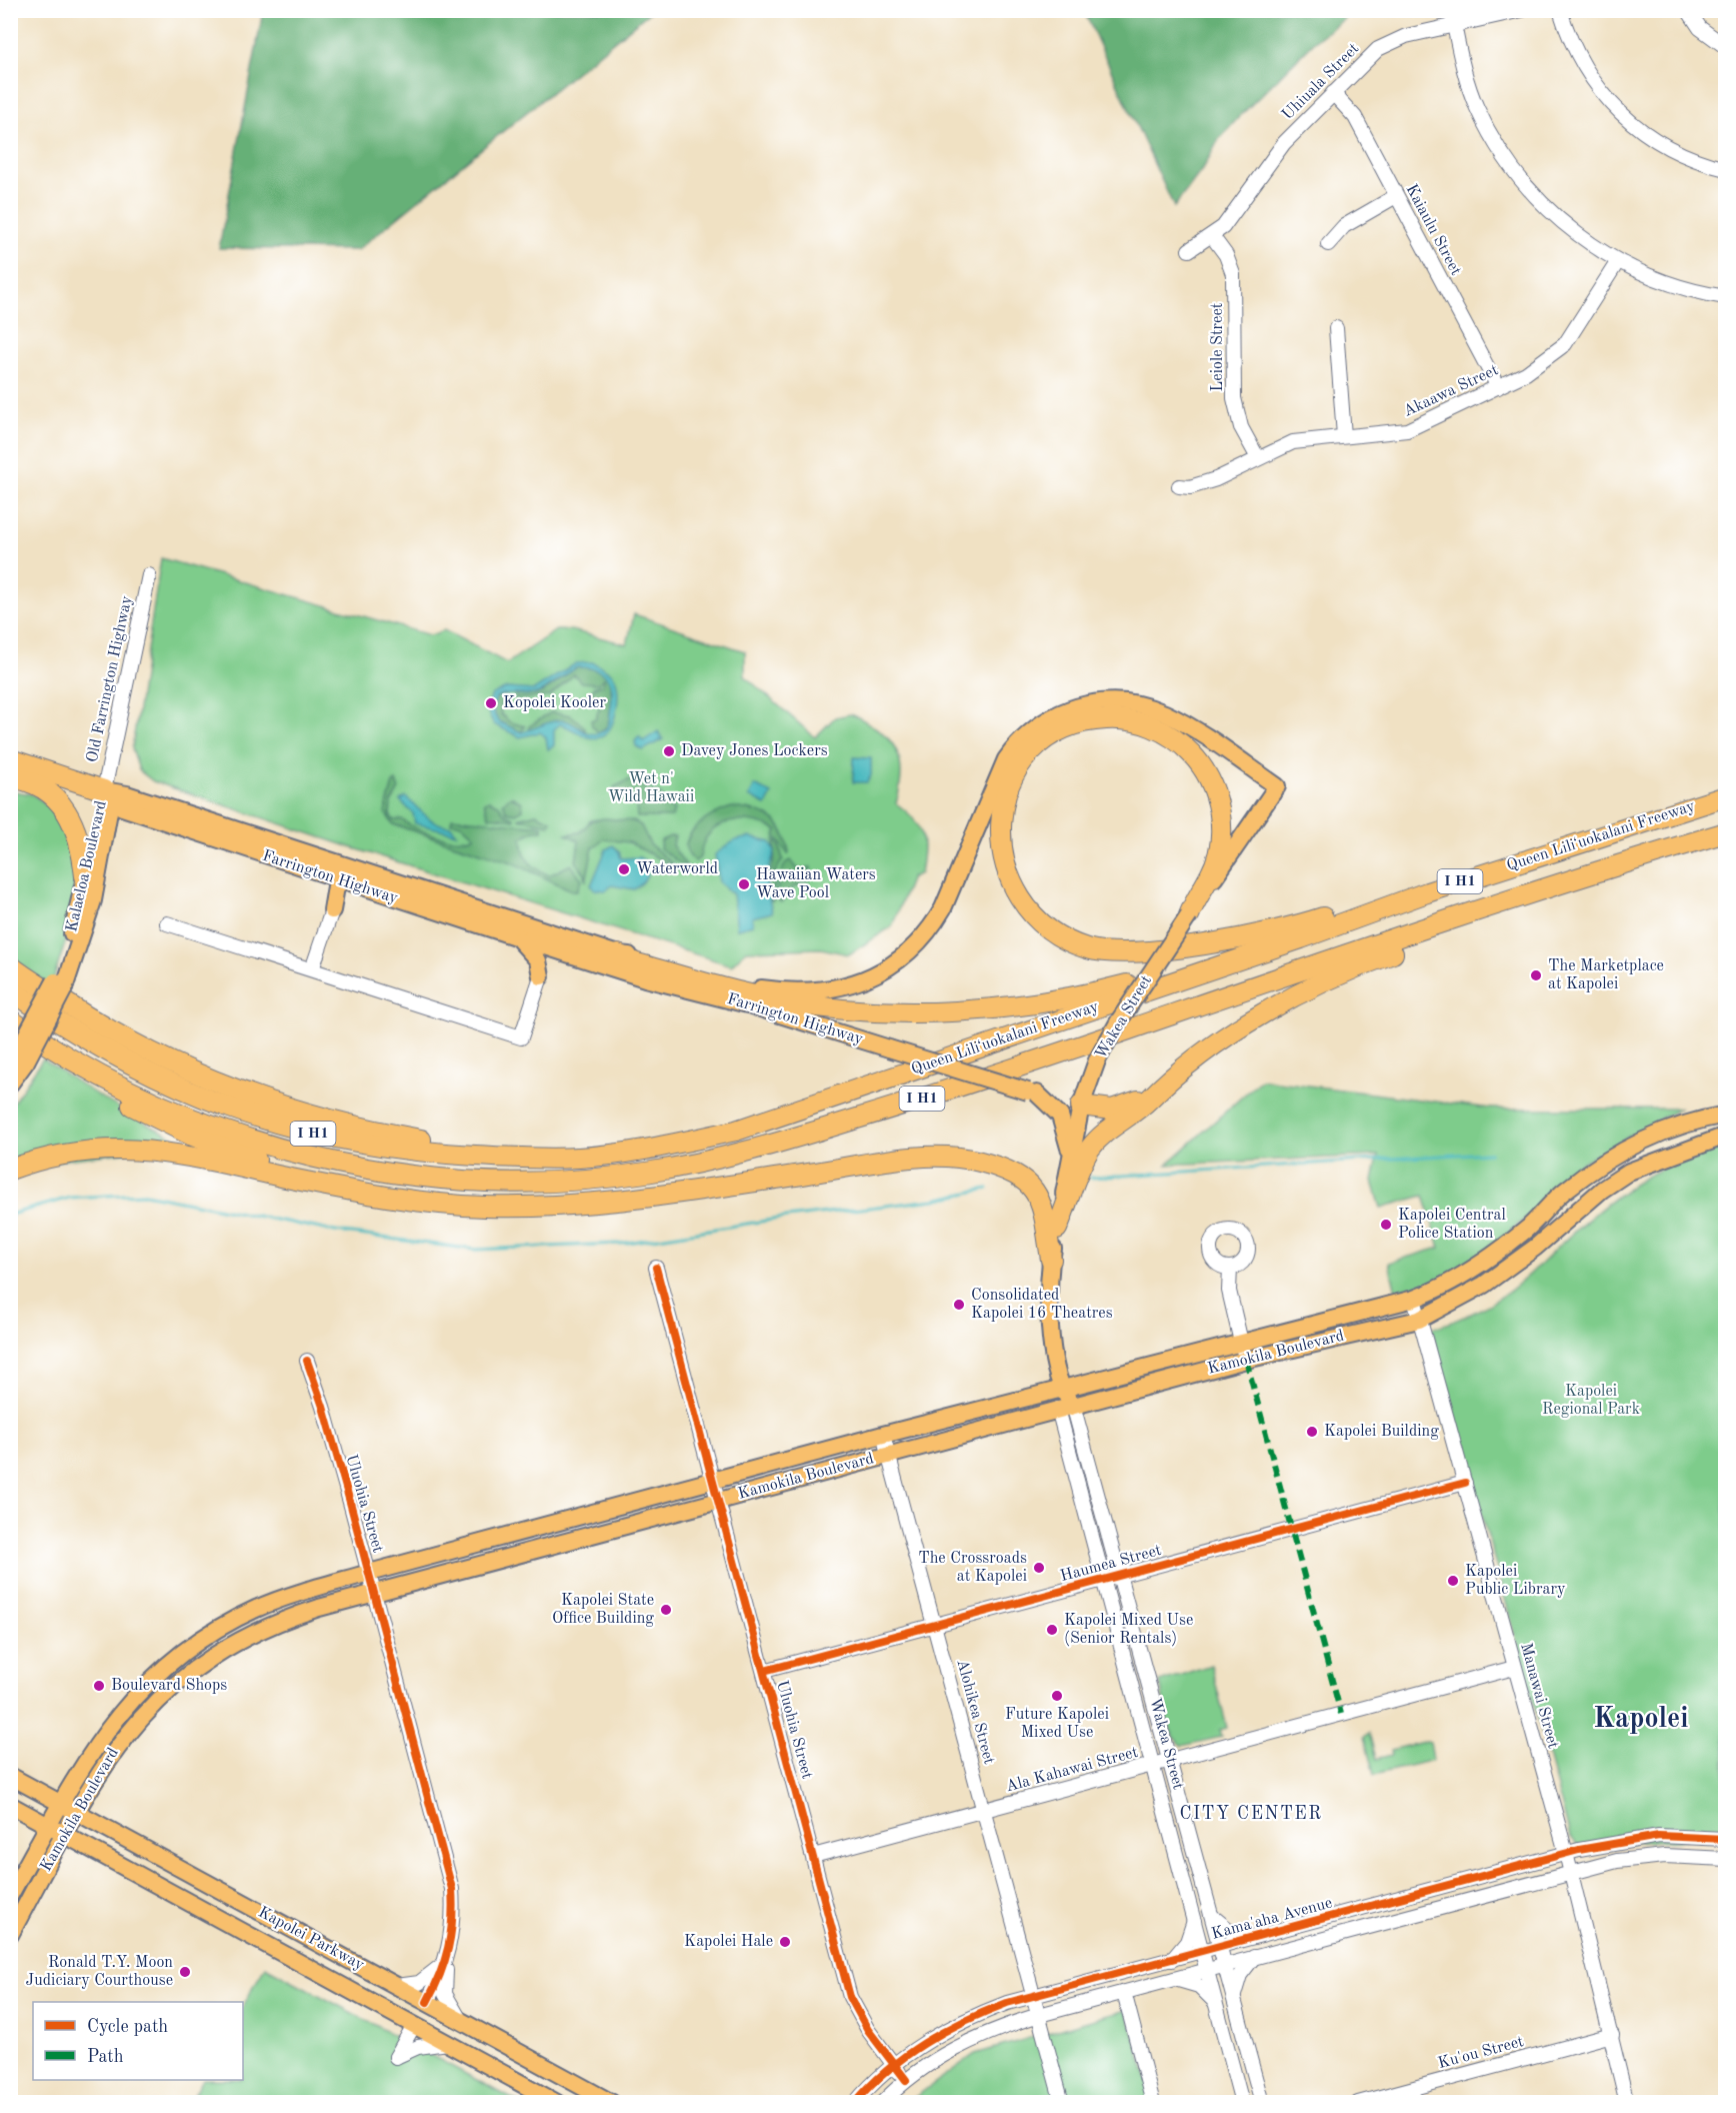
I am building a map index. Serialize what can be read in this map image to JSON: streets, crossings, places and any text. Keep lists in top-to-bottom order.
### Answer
{
  "streets": {
    "highway": ["Queen Liliʻuokalani Freeway", "I H1"],
    "main road": [
      "Kalaeloa Boulevard",
      "Farrington Highway",
      "Wakea Street",
      "Kamokila Boulevard",
      "Kapolei Parkway"
    ],
    "street": [
      "Uhiuala Street",
      "Kaiaulu Street",
      "Leiole Street",
      "Akaawa Street",
      "Old Farrington Highway",
      "Uluohia Street",
      "Haumea Street",
      "Manawai Street",
      "Alohikea Street",
      "Ala Kahawai Street",
      "Kama'aha Avenue",
      "Ku'ou Street"
    ]
  },
  "crossings": [
    ["Uhiuala Street", "Kaiaulu Street"],
    ["Uhiuala Street", "Leiole Street"],
    ["Kaiaulu Street", "Akaawa Street"],
    ["Leiole Street", "Akaawa Street"],
    ["Old Farrington Highway", "Kalaeloa Boulevard"],
    ["Old Farrington Highway", "Farrington Highway"],
    ["Kalaeloa Boulevard", "Farrington Highway"],
    ["Farrington Highway", "Wakea Street"],
    ["Wakea Street", "Kamokila Boulevard"],
    ["Wakea Street", "Haumea Street"],
    ["Wakea Street", "Ala Kahawai Street"],
    ["Wakea Street", "Kama'aha Avenue"],
    ["Kamokila Boulevard", "Uluohia Street"],
    ["Kamokila Boulevard", "Manawai Street"],
    ["Kamokila Boulevard", "Alohikea Street"],
    ["Kamokila Boulevard", "Kapolei Parkway"],
    ["Uluohia Street", "Haumea Street"],
    ["Uluohia Street", "Ala Kahawai Street"],
    ["Uluohia Street", "Kama'aha Avenue"],
    ["Uluohia Street", "Kapolei Parkway"],
    ["Haumea Street", "Manawai Street"],
    ["Haumea Street", "Alohikea Street"],
    ["Manawai Street", "Ala Kahawai Street"],
    ["Manawai Street", "Kama'aha Avenue"],
    ["Manawai Street", "Ku'ou Street"],
    ["Alohikea Street", "Ala Kahawai Street"],
    ["Alohikea Street", "Kama'aha Avenue"]
  ],
  "districts": ["Kapolei", "CITY CENTER"],
  "parks": ["Wet n' Wild Hawaii", "Kapolei Regional Park"],
  "places": [
    "Kopolei Kooler",
    "Davey Jones Lockers",
    "Waterworld",
    "Hawaiian Waters Wave Pool",
    "The Marketplace at Kapolei",
    "Kapolei Central Police Station",
    "Consolidated Kapolei 16 Theatres",
    "Kapolei Building",
    "The Crossroads at Kapolei",
    "Kapolei Public Library",
    "Kapolei State Office Building",
    "Kapolei Mixed Use (Senior Rentals)",
    "Boulevard Shops",
    "Future Kapolei Mixed Use",
    "Kapolei Hale",
    "Ronald T.Y. Moon Judiciary Courthouse"
  ],
  "legend": ["Cycle path", "Path"]
}
